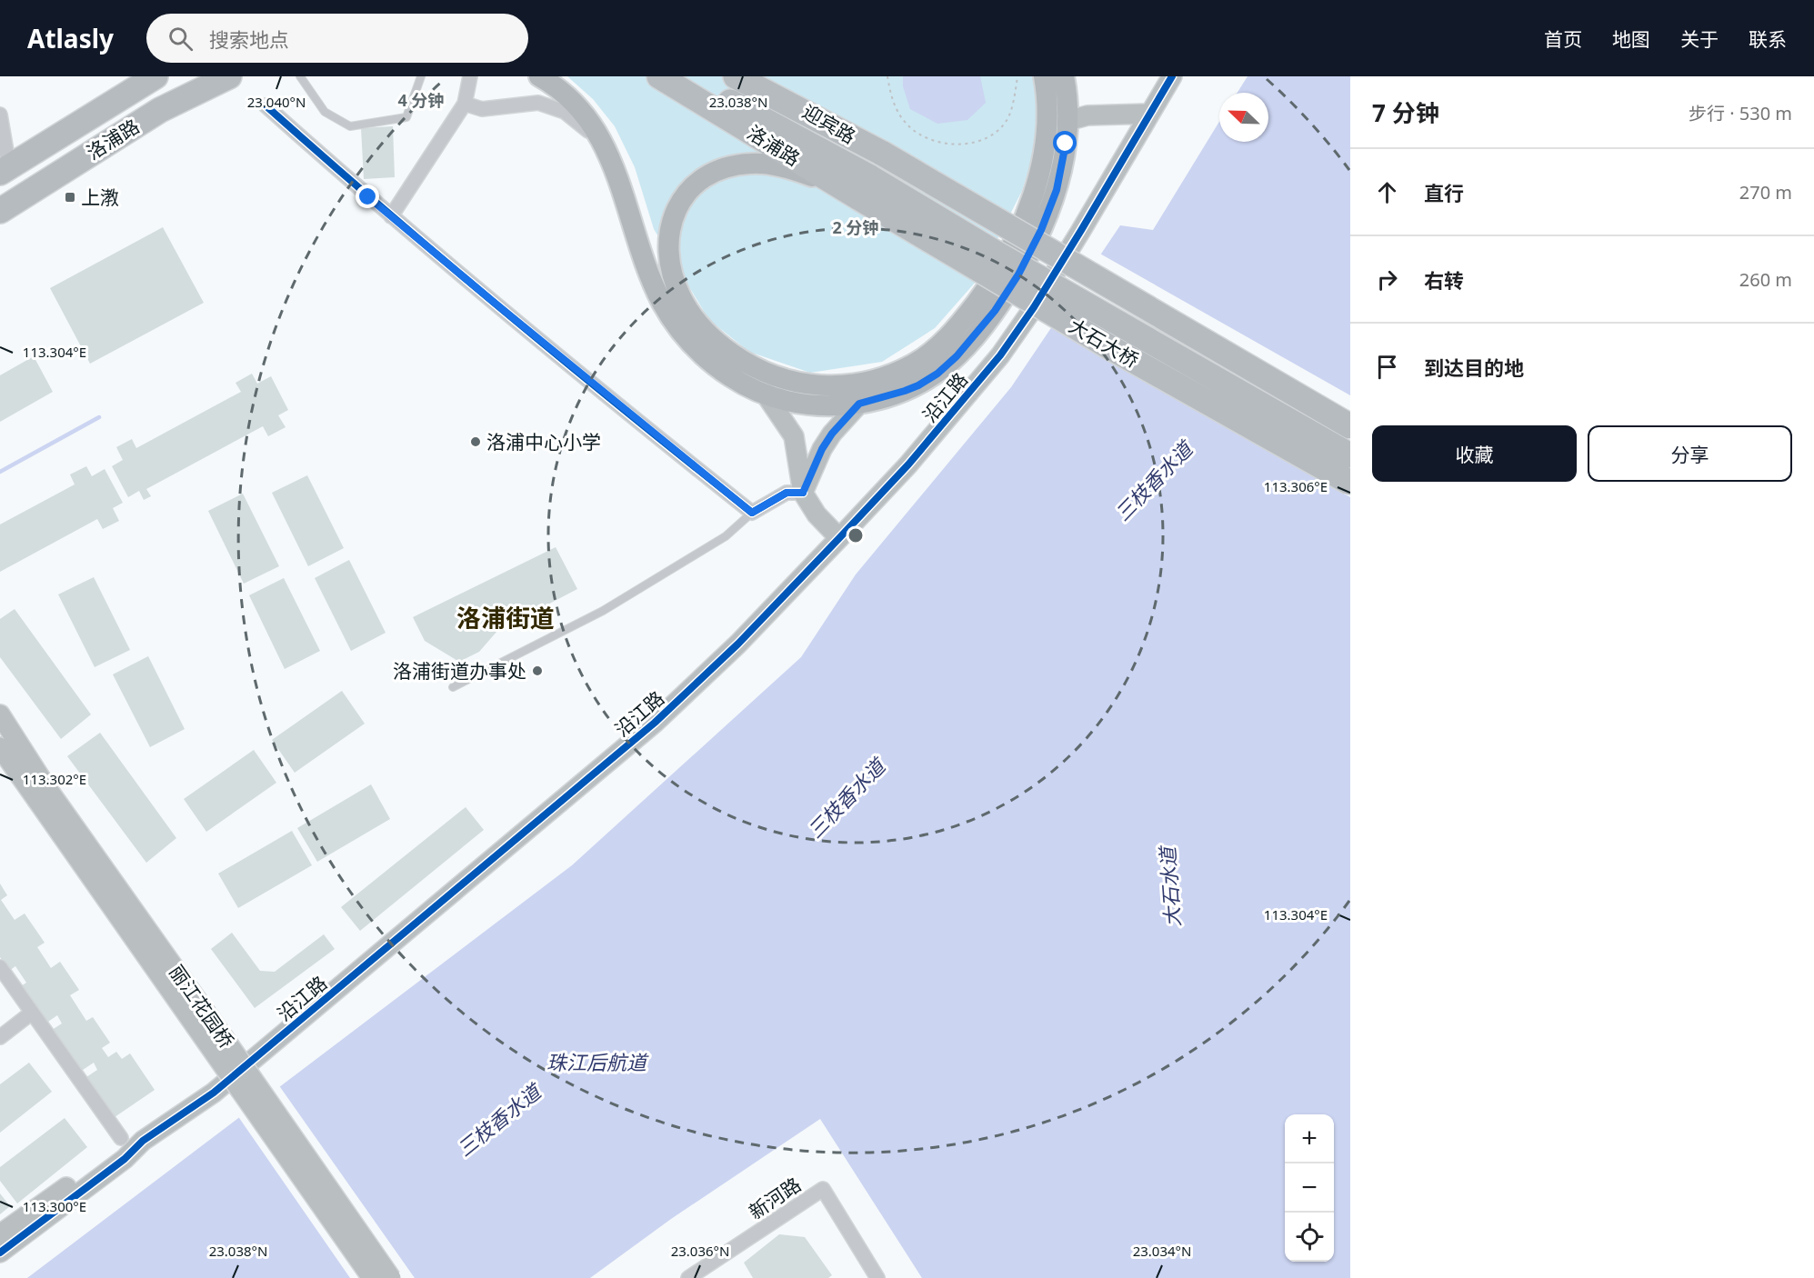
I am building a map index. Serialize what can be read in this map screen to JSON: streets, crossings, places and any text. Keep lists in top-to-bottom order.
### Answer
{
  "streets": {
    "highway": ["洛浦路", "大石大桥"],
    "main road": ["迎宾路"],
    "street": ["沿江路", "丽江花园桥", "新河路"]
  },
  "crossings": [
    ["洛浦路", "大石大桥"]
  ],
  "districts": ["洛浦街道"],
  "water": ["三枝香水道", "大石水道", "珠江后航道"],
  "places": {
    "transit": ["上漖"],
    "other": ["洛浦中心小学", "洛浦街道办事处"]
  },
  "north": "top left",
  "page": {
    "header": "Atlasly",
    "search": "搜索地点",
    "nav": [
      "首页",
      "地图",
      "关于",
      "联系"
    ],
    "heading": ["7 分钟", "步行 · 530 m"],
    "list": [
      ["直行", "270 m"],
      ["右转", "260 m"],
      "到达目的地"
    ],
    "buttons": ["收藏", "分享"],
    "map_buttons": ["+", "−"]
  },
  "coordinates": [
    "23.040°N",
    "23.038°N",
    "113.304°E",
    "113.306°E",
    "113.302°E",
    "113.300°E",
    "23.036°N",
    "23.034°N"
  ],
  "rings": ["4 分钟", "2 分钟"]
}
